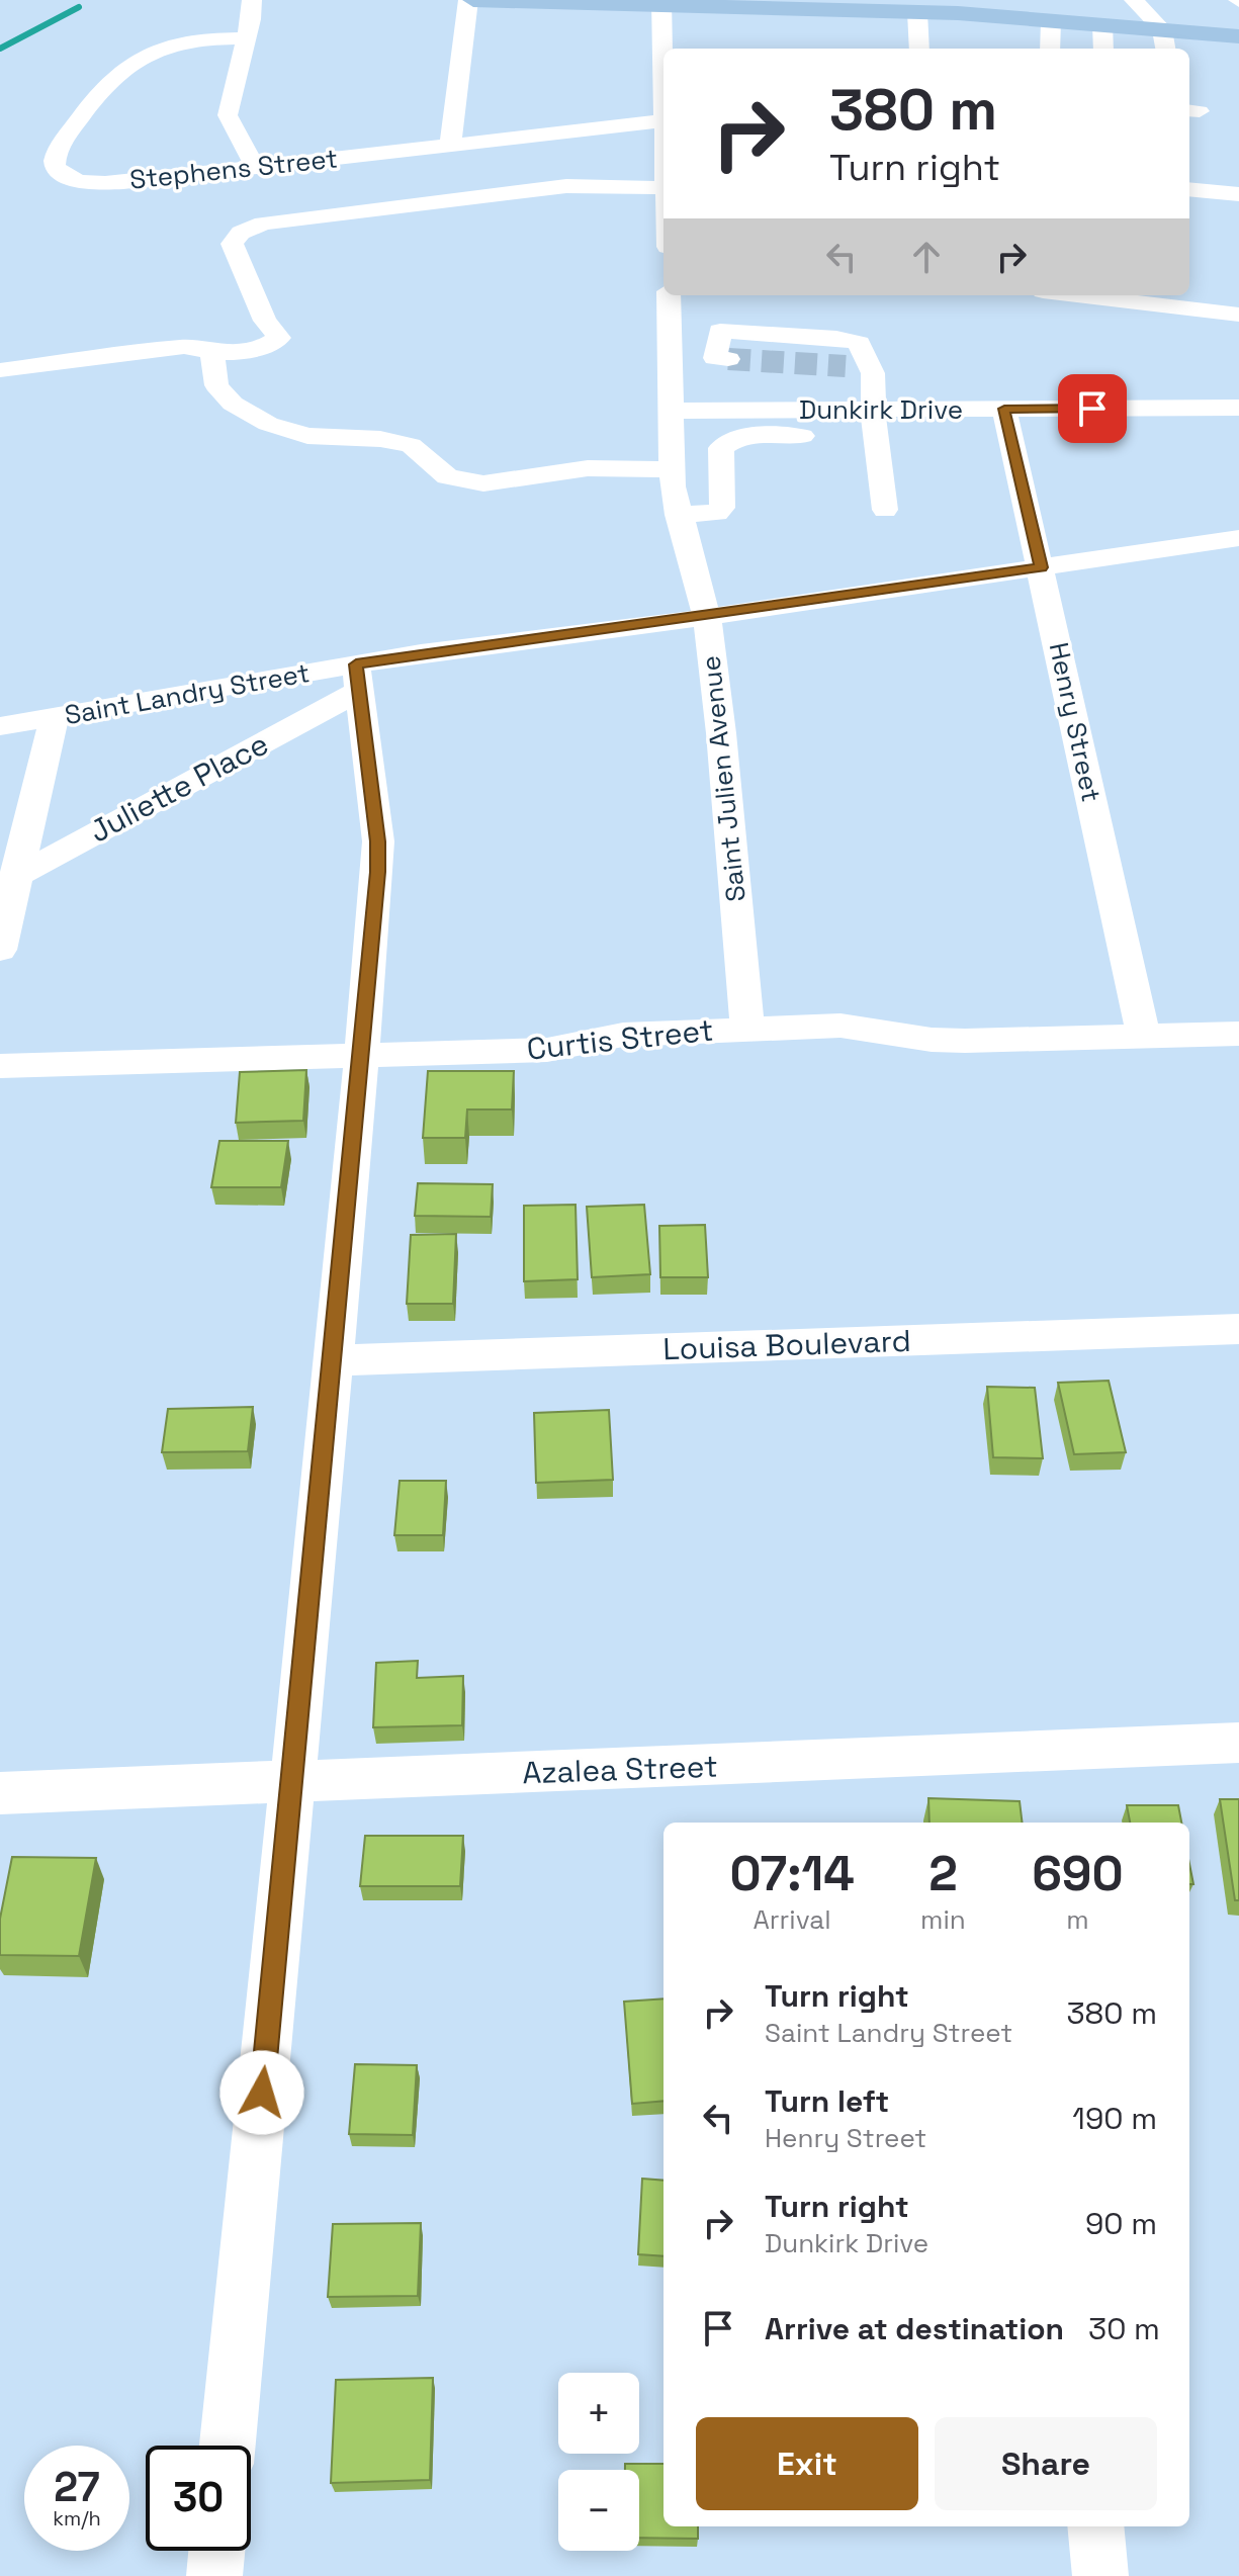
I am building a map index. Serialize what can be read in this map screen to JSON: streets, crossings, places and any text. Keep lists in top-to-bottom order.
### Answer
{
  "streets": {
    "street": [
      "Stephens Street",
      "Dunkirk Drive",
      "Saint Landry Street",
      "Henry Street",
      "Saint Julien Avenue",
      "Juliette Place",
      "Curtis Street",
      "Louisa Boulevard",
      "Azalea Street"
    ]
  },
  "crossings": [
    ["Dunkirk Drive", "Henry Street"],
    ["Dunkirk Drive", "Saint Julien Avenue"],
    ["Saint Landry Street", "Henry Street"],
    ["Saint Landry Street", "Saint Julien Avenue"],
    ["Saint Landry Street", "Juliette Place"],
    ["Henry Street", "Curtis Street"],
    ["Saint Julien Avenue", "Curtis Street"]
  ],
  "page": {
    "turn": ["380 m", "Turn right"],
    "eta": [
      "07:14",
      "Arrival",
      "2",
      "min",
      "690",
      "m"
    ],
    "list": [
      {
        "name": "Turn right",
        "note": "Saint Landry Street",
        "value": "380 m"
      },
      {
        "name": "Turn left",
        "note": "Henry Street",
        "value": "190 m"
      },
      {
        "name": "Turn right",
        "note": "Dunkirk Drive",
        "value": "90 m"
      },
      {
        "name": "Arrive at destination",
        "value": "30 m"
      }
    ],
    "map_buttons": ["+", "−"],
    "buttons": ["Exit", "Share"],
    "speed": "27 km/h",
    "limit": "30"
  }
}
